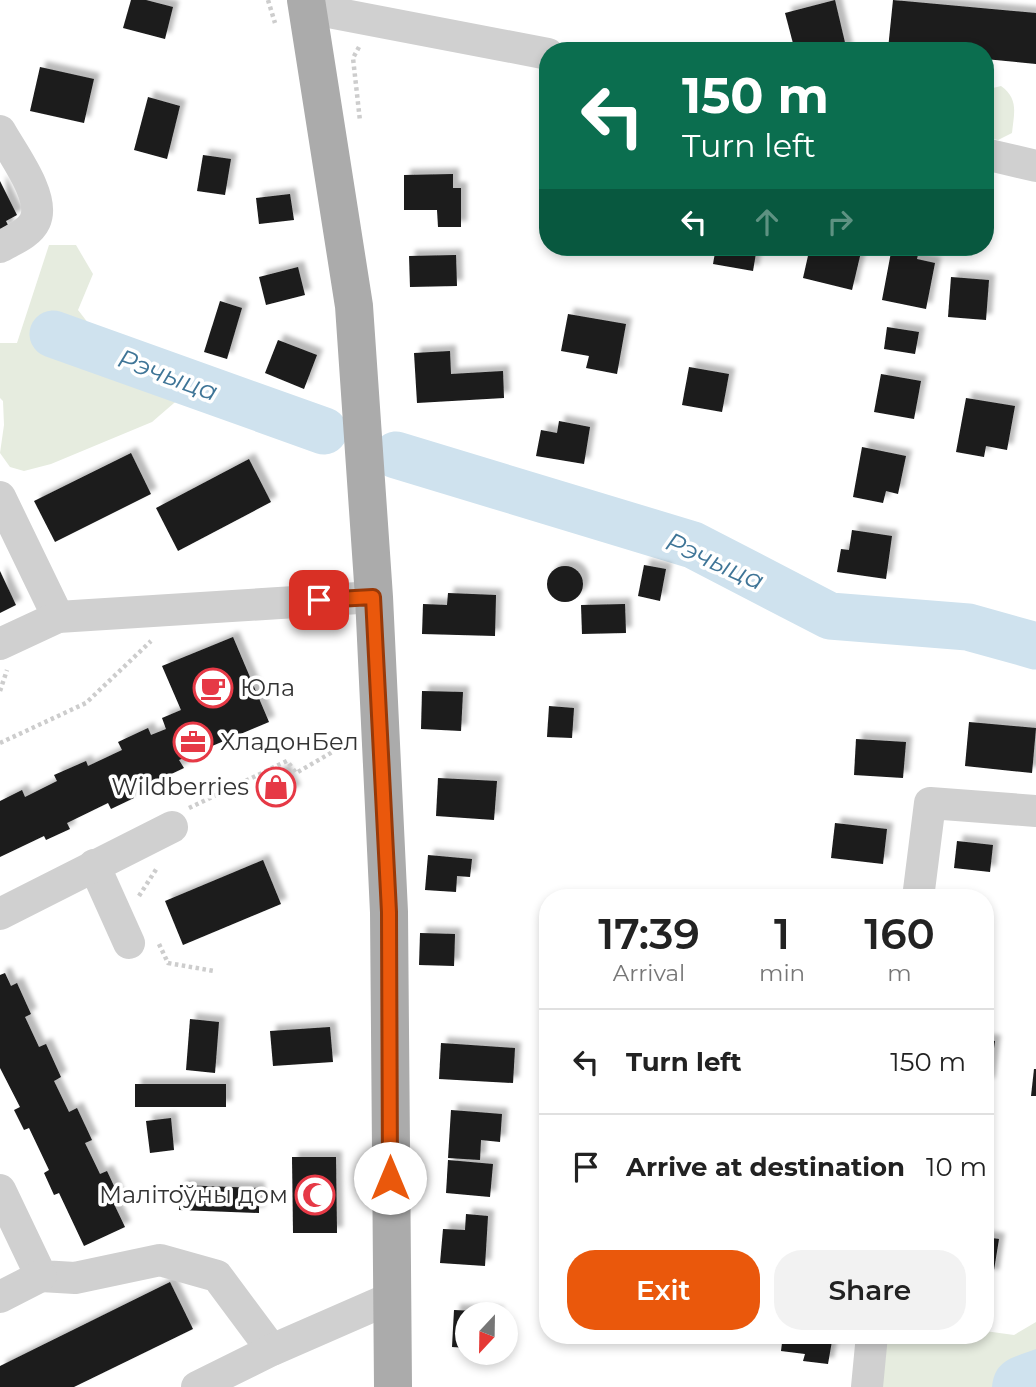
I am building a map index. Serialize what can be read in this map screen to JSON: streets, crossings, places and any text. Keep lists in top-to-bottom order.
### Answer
{
  "water": ["Рэчыца"],
  "places": {
    "cafe": ["Юла"],
    "office": ["ХладонБел"],
    "shop": ["Wildberries"],
    "mosque": ["Малітоўны дом"]
  },
  "north": "bottom",
  "page": {
    "turn": ["150 m", "Turn left"],
    "eta": [
      "17:39",
      "Arrival",
      "1",
      "min",
      "160",
      "m"
    ],
    "list": [
      {
        "name": "Turn left",
        "value": "150 m"
      },
      {
        "name": "Arrive at destination",
        "value": "10 m"
      }
    ],
    "buttons": ["Exit", "Share"]
  }
}
